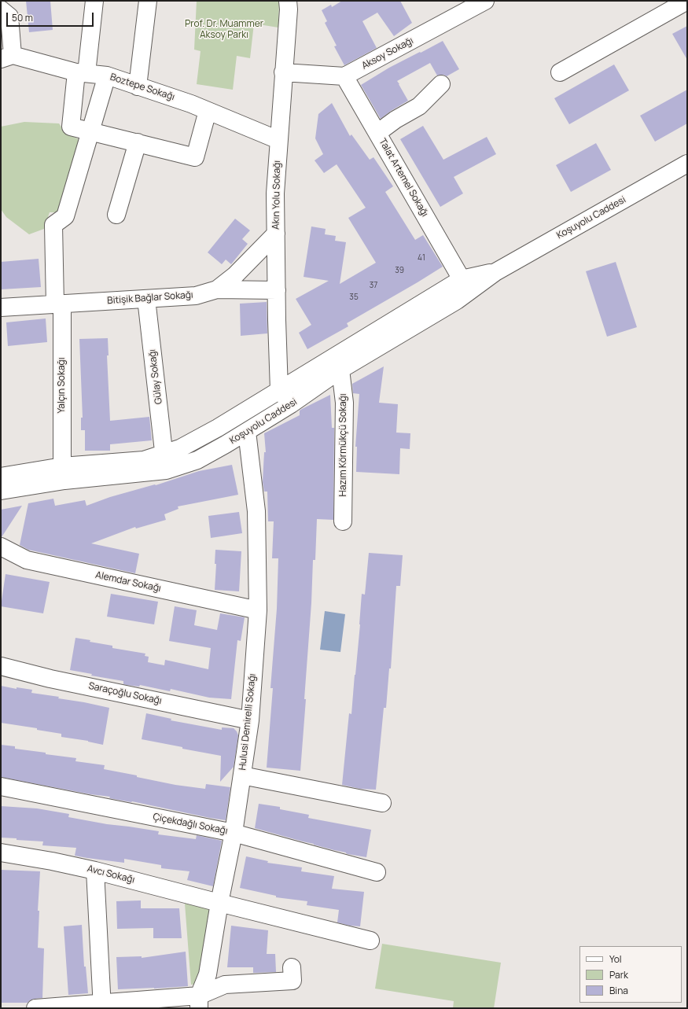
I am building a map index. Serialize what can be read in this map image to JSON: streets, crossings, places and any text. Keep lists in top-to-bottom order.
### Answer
{
  "streets": {
    "street": [
      "Aksoy Sokağı",
      "Boztepe Sokağı",
      "Talat Artemel Sokağı",
      "Akın Yolu Sokağı",
      "Koşuyolu Caddesi",
      "Bitişik Bağlar Sokağı",
      "Gülay Sokağı",
      "Yalçın Sokağı",
      "Hazım Körmükçü Sokağı",
      "Alemdar Sokağı",
      "Saraçoğlu Sokağı",
      "Hulusi Demirelli Sokağı",
      "Çiçekdağlı Sokağı",
      "Avcı Sokağı"
    ]
  },
  "crossings": [
    ["Aksoy Sokağı", "Talat Artemel Sokağı"],
    ["Boztepe Sokağı", "Akın Yolu Sokağı"],
    ["Talat Artemel Sokağı", "Koşuyolu Caddesi"],
    ["Akın Yolu Sokağı", "Koşuyolu Caddesi"],
    ["Akın Yolu Sokağı", "Bitişik Bağlar Sokağı"],
    ["Koşuyolu Caddesi", "Gülay Sokağı"],
    ["Koşuyolu Caddesi", "Yalçın Sokağı"],
    ["Koşuyolu Caddesi", "Hazım Körmükçü Sokağı"],
    ["Koşuyolu Caddesi", "Hulusi Demirelli Sokağı"],
    ["Bitişik Bağlar Sokağı", "Gülay Sokağı"],
    ["Bitişik Bağlar Sokağı", "Yalçın Sokağı"],
    ["Alemdar Sokağı", "Hulusi Demirelli Sokağı"],
    ["Saraçoğlu Sokağı", "Hulusi Demirelli Sokağı"],
    ["Hulusi Demirelli Sokağı", "Çiçekdağlı Sokağı"],
    ["Hulusi Demirelli Sokağı", "Avcı Sokağı"]
  ],
  "parks": ["Prof. Dr. Muammer Aksoy Parkı"],
  "house_numbers": [
    "41",
    "39",
    "37",
    "35"
  ],
  "legend": ["Yol", "Park", "Bina"],
  "scale_bar": "50 m"
}
